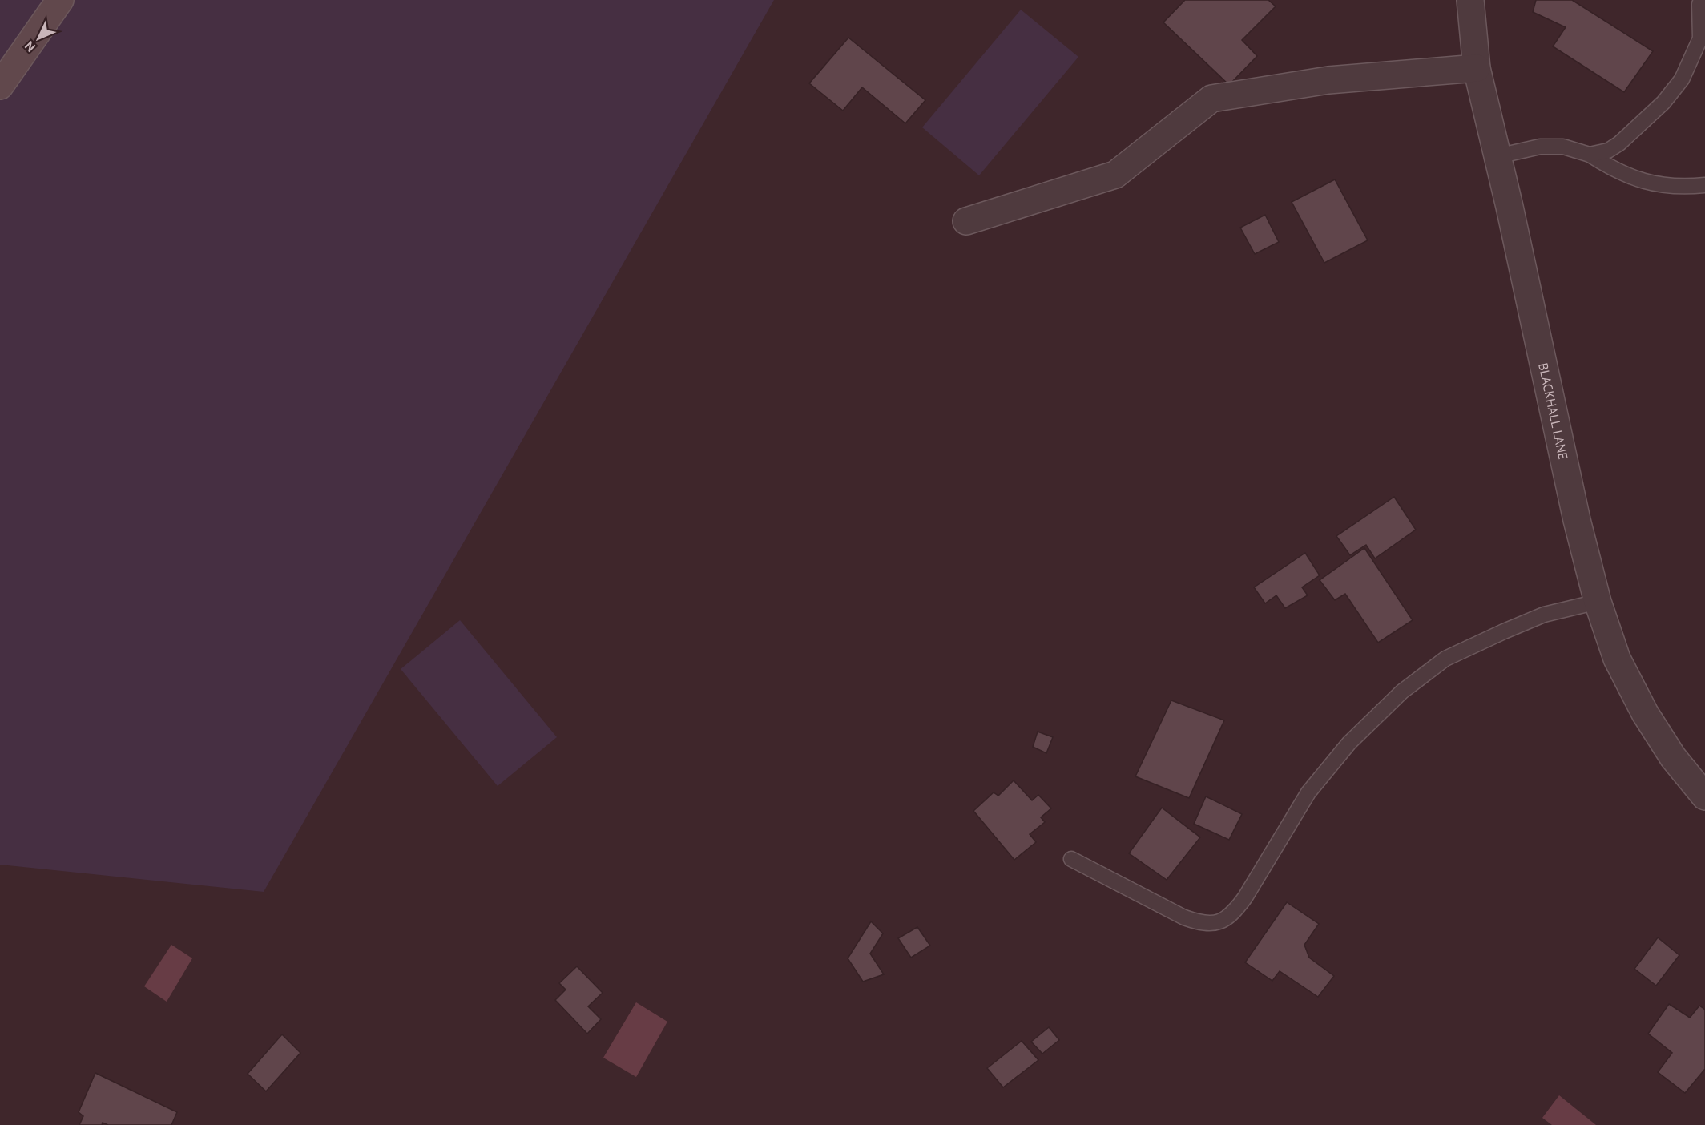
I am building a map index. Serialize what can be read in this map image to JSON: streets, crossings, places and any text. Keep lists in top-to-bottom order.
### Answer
{
  "streets": {
    "street": ["BLACKHALL LANE"]
  },
  "north": "bottom left"
}
